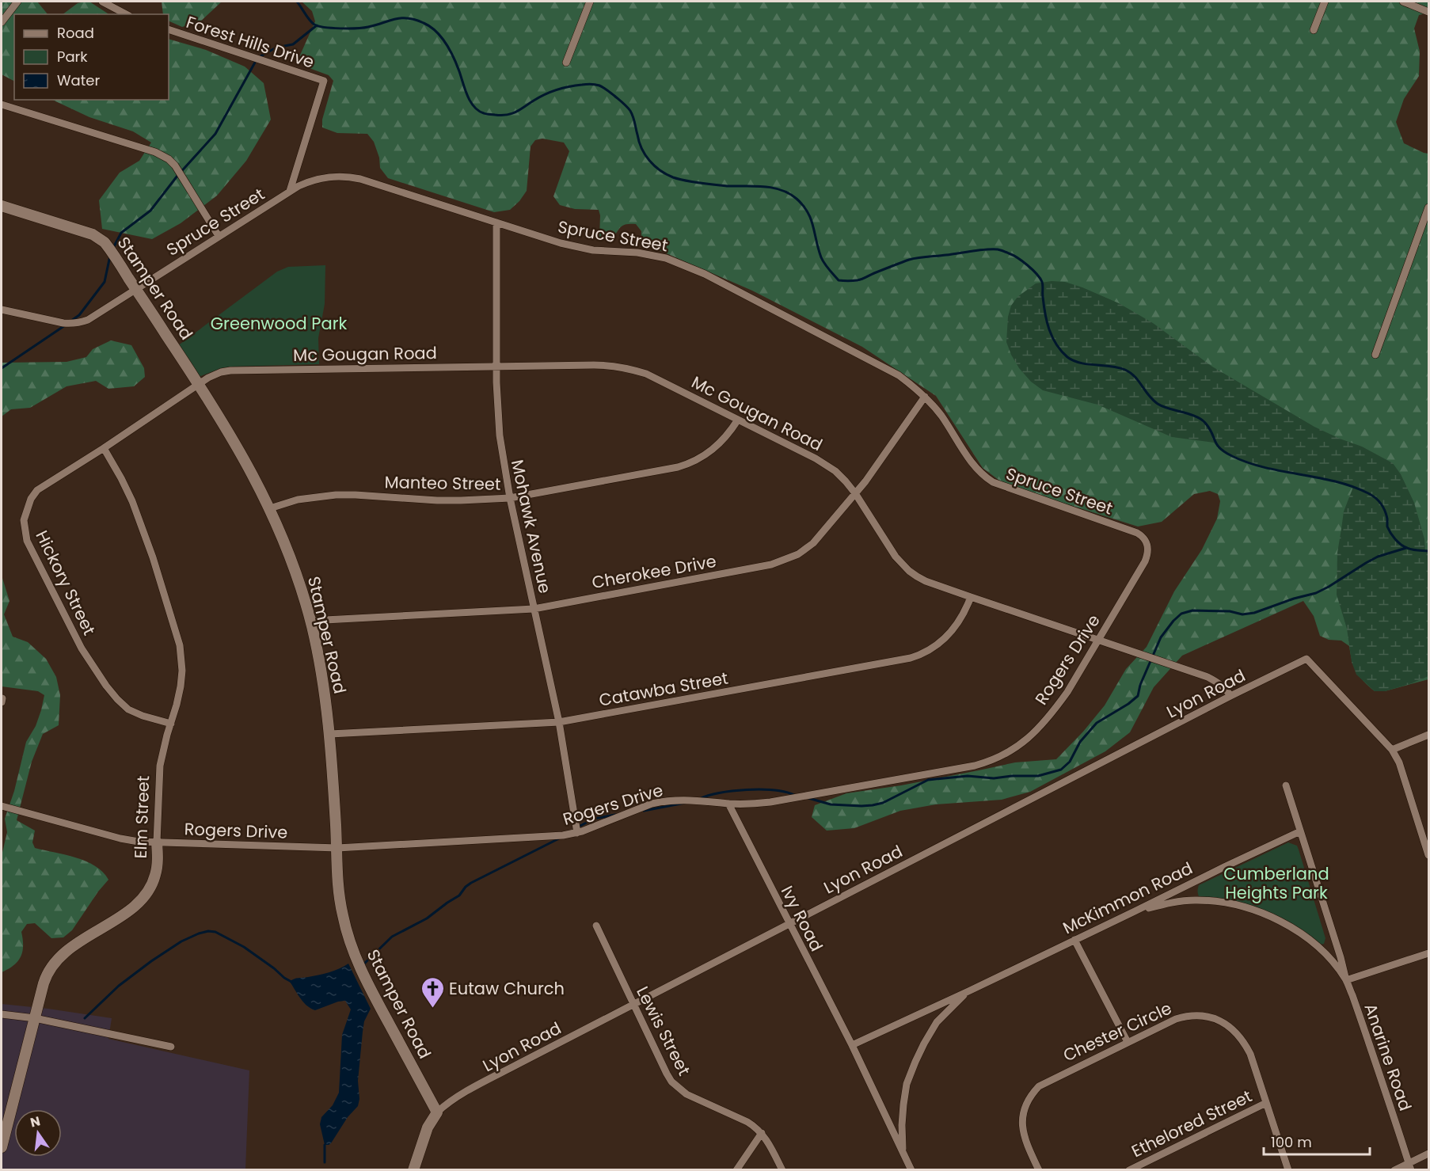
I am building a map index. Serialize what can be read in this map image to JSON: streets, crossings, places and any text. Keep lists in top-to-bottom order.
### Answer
{
  "streets": {
    "street": [
      "Forest Hills Drive",
      "Spruce Street",
      "Stamper Road",
      "Mc Gougan Road",
      "Manteo Street",
      "Mohawk Avenue",
      "Cherokee Drive",
      "Hickory Street",
      "Rogers Drive",
      "Catawba Street",
      "Lyon Road",
      "Elm Street",
      "McKimmon Road",
      "Ivy Road",
      "Lewis Street",
      "Chester Circle",
      "Anarine Road",
      "Ethelored Street"
    ]
  },
  "crossings": [
    ["Forest Hills Drive", "Spruce Street"],
    ["Spruce Street", "Stamper Road"],
    ["Spruce Street", "Mohawk Avenue"],
    ["Spruce Street", "Cherokee Drive"],
    ["Spruce Street", "Rogers Drive"],
    ["Stamper Road", "Mc Gougan Road"],
    ["Stamper Road", "Manteo Street"],
    ["Stamper Road", "Cherokee Drive"],
    ["Stamper Road", "Hickory Street"],
    ["Stamper Road", "Rogers Drive"],
    ["Stamper Road", "Catawba Street"],
    ["Stamper Road", "Lyon Road"],
    ["Mc Gougan Road", "Manteo Street"],
    ["Mc Gougan Road", "Mohawk Avenue"],
    ["Mc Gougan Road", "Cherokee Drive"],
    ["Mc Gougan Road", "Hickory Street"],
    ["Mc Gougan Road", "Rogers Drive"],
    ["Mc Gougan Road", "Catawba Street"],
    ["Mc Gougan Road", "Lyon Road"],
    ["Manteo Street", "Mohawk Avenue"],
    ["Mohawk Avenue", "Cherokee Drive"],
    ["Mohawk Avenue", "Rogers Drive"],
    ["Mohawk Avenue", "Catawba Street"],
    ["Hickory Street", "Elm Street"],
    ["Rogers Drive", "Elm Street"],
    ["Rogers Drive", "Ivy Road"],
    ["Lyon Road", "Ivy Road"],
    ["Lyon Road", "Lewis Street"],
    ["McKimmon Road", "Ivy Road"],
    ["McKimmon Road", "Anarine Road"],
    ["Chester Circle", "Ethelored Street"]
  ],
  "parks": ["Greenwood Park", "Cumberland Heights Park"],
  "places": {
    "church": ["Eutaw Church"]
  },
  "legend": ["Road", "Park", "Water"],
  "scale_bar": "100 m",
  "north": "top"
}
